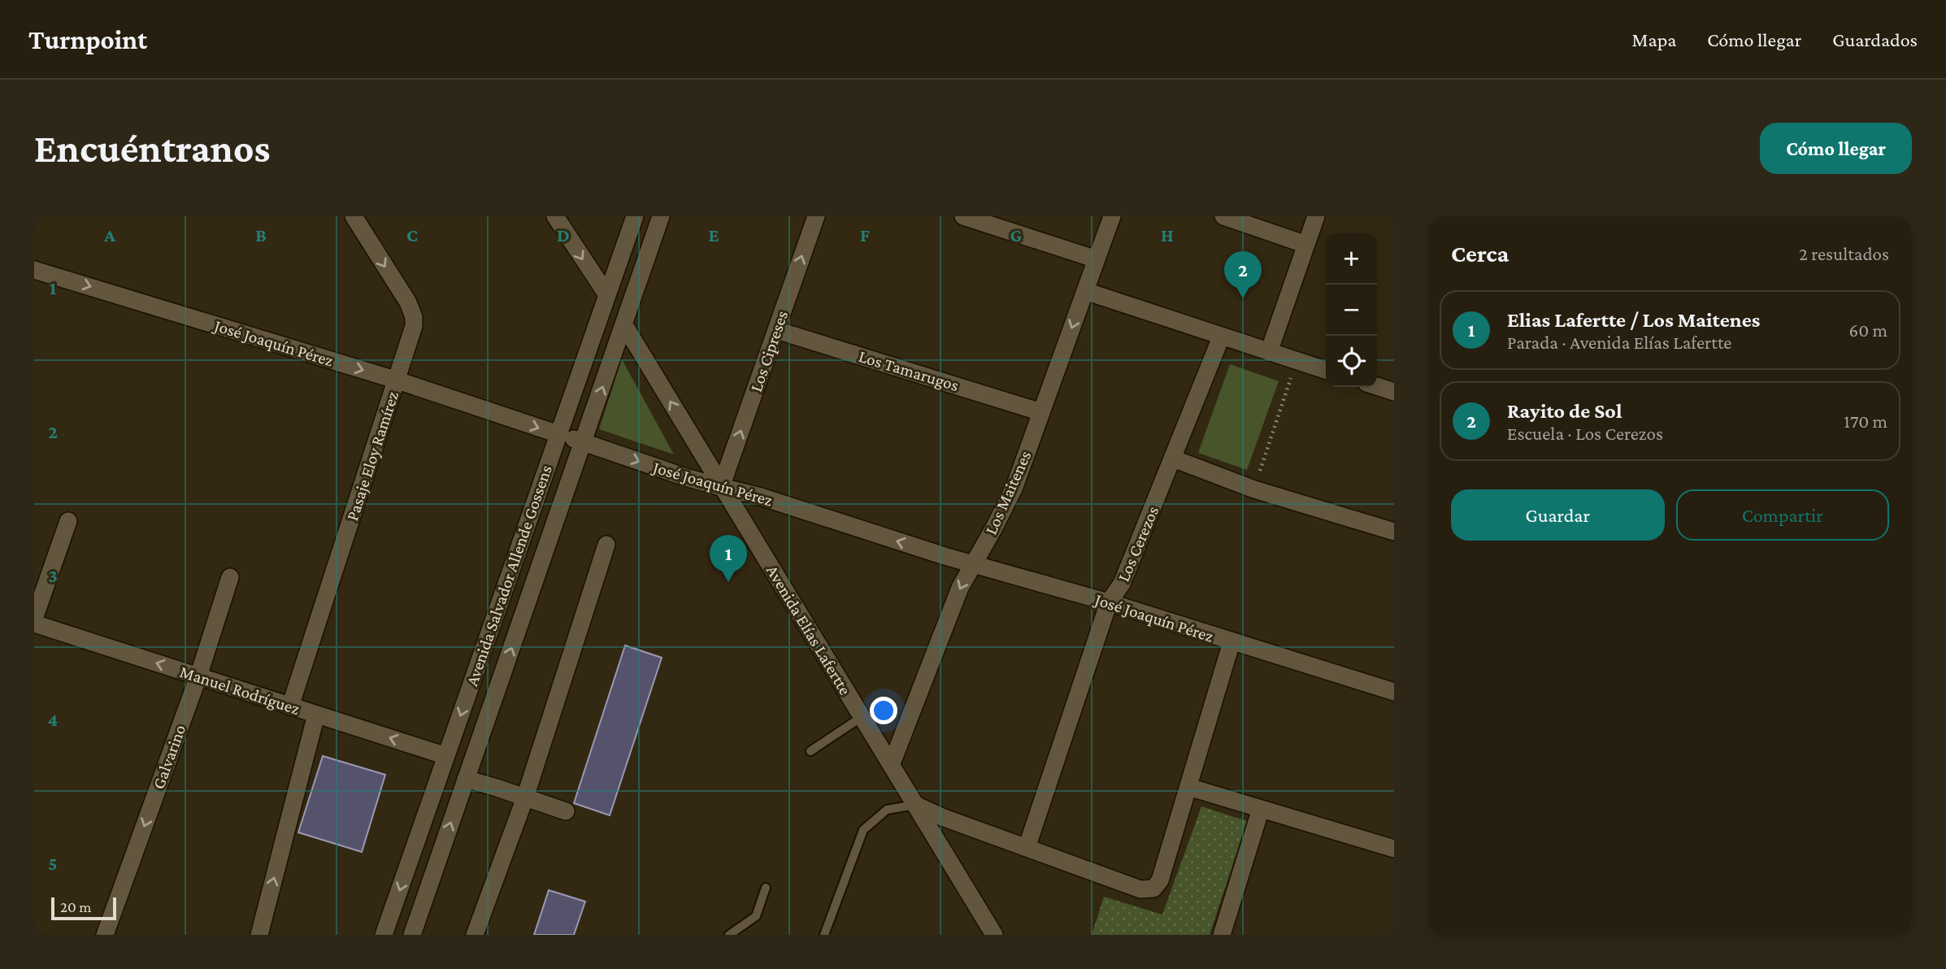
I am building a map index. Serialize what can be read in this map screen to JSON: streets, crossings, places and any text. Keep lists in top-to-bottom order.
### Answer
{
  "streets": {
    "street": [
      "José Joaquín Pérez",
      "Los Cipreses",
      "Los Tamarugos",
      "Pasaje Eloy Ramírez",
      "Los Maitenes",
      "Los Cerezos",
      "Avenida Salvador Allende Gossens",
      "Avenida Elías Lafertte",
      "Manuel Rodríguez",
      "Galvarino"
    ]
  },
  "crossings": [
    ["José Joaquín Pérez", "Los Cipreses"],
    ["José Joaquín Pérez", "Pasaje Eloy Ramírez"],
    ["José Joaquín Pérez", "Los Maitenes"],
    ["José Joaquín Pérez", "Los Cerezos"],
    ["José Joaquín Pérez", "Avenida Salvador Allende Gossens"],
    ["José Joaquín Pérez", "Avenida Elías Lafertte"],
    ["Los Cipreses", "Los Tamarugos"],
    ["Los Cipreses", "Avenida Elías Lafertte"],
    ["Los Tamarugos", "Los Maitenes"],
    ["Pasaje Eloy Ramírez", "Manuel Rodríguez"],
    ["Los Maitenes", "Avenida Elías Lafertte"],
    ["Avenida Salvador Allende Gossens", "Avenida Elías Lafertte"],
    ["Avenida Salvador Allende Gossens", "Manuel Rodríguez"],
    ["Manuel Rodríguez", "Galvarino"]
  ],
  "one_way": ["Los Cipreses", "Los Maitenes", "Manuel Rodríguez"],
  "scale_bar": "20 m",
  "page": {
    "header": "Turnpoint",
    "nav": ["Mapa", "Cómo llegar", "Guardados"],
    "buttons": [
      "Cómo llegar",
      ["Guardar", "Compartir"]
    ],
    "title": "Encuéntranos",
    "heading": ["Cerca", "2 resultados"],
    "map_buttons": ["+", "−"],
    "pins": ["2", "1"],
    "list": [
      {
        "mark": "1",
        "name": "Elias Lafertte / Los Maitenes",
        "note": "Parada · Avenida Elías Lafertte",
        "value": "60 m"
      },
      {
        "mark": "2",
        "name": "Rayito de Sol",
        "note": "Escuela · Los Cerezos",
        "value": "170 m"
      }
    ],
    "scale": "20 m"
  },
  "grid": {
    "columns": [
      "A",
      "B",
      "C",
      "D",
      "E",
      "F",
      "G",
      "H"
    ],
    "rows": [
      "1",
      "2",
      "3",
      "4",
      "5"
    ]
  }
}
